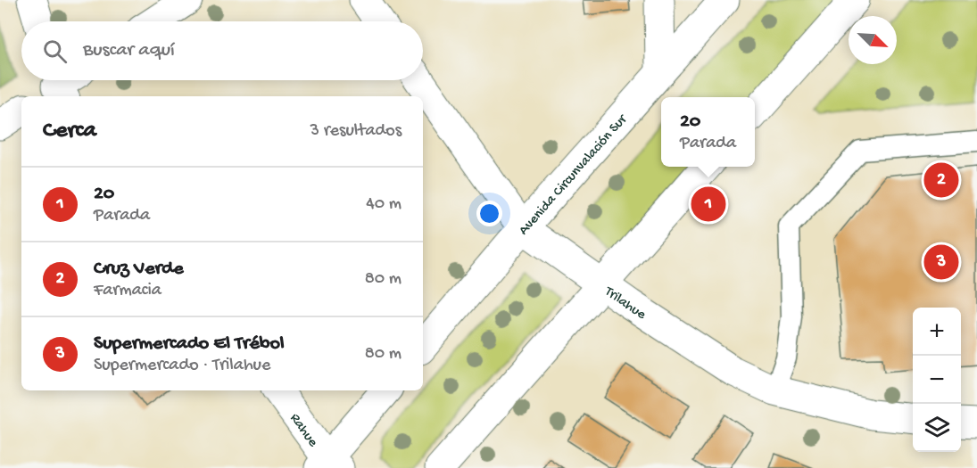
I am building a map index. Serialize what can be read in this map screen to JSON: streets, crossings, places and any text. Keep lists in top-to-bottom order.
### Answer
{
  "streets": {
    "main road": ["Avenida Circunvalación Sur", "Trilahue", "Rahue"]
  },
  "crossings": [
    ["Avenida Circunvalación Sur", "Trilahue"]
  ],
  "north": "bottom right",
  "page": {
    "search": "Buscar aquí",
    "heading": ["Cerca", "3 resultados"],
    "popup": ["20", "Parada"],
    "pins": ["2", "1", "3"],
    "list": [
      {
        "mark": "1",
        "name": "20",
        "note": "Parada",
        "value": "40 m"
      },
      {
        "mark": "2",
        "name": "Cruz Verde",
        "note": "Farmacia",
        "value": "80 m"
      },
      {
        "mark": "3",
        "name": "Supermercado El Trébol",
        "note": "Supermercado · Trilahue",
        "value": "80 m"
      }
    ],
    "map_buttons": ["+", "−"]
  }
}
